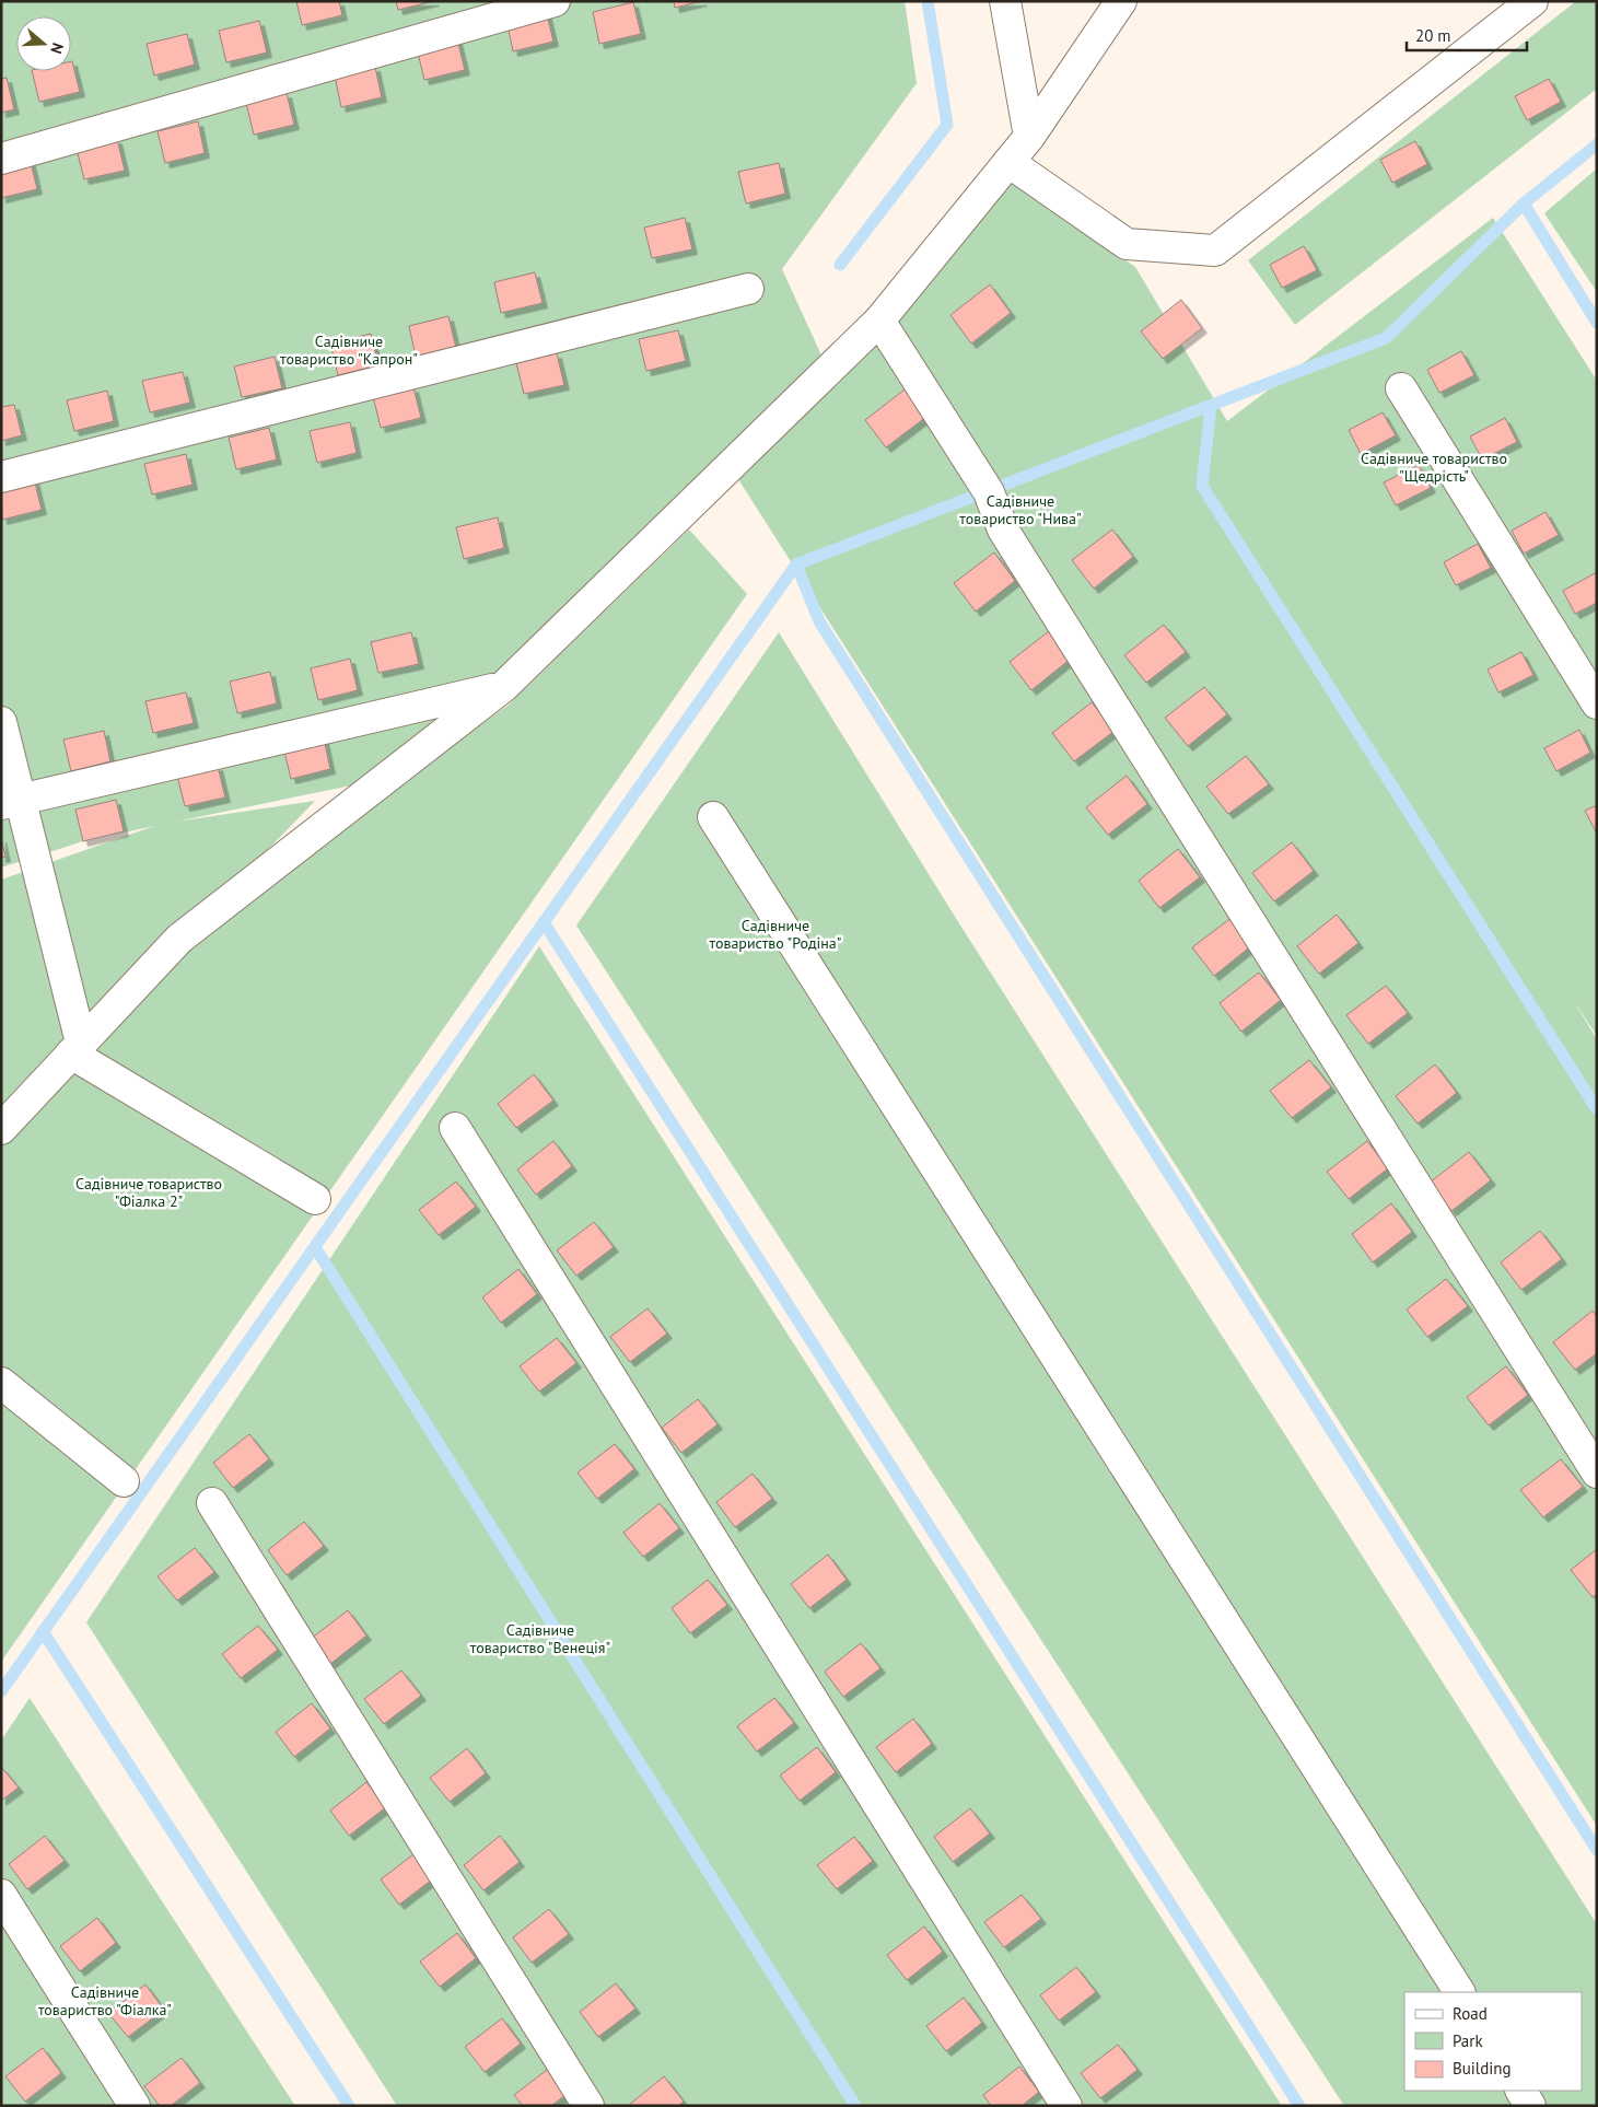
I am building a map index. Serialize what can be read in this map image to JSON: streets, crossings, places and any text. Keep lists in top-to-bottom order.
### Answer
{
  "parks": [
    "Садівниче товариство \"Капрон\"",
    "Садівниче товариство \"Щедрість\"",
    "Садівниче товариство \"Нива\"",
    "Садівниче товариство \"Родіна\"",
    "Садівниче товариство \"Фіалка 2\"",
    "Садівниче товариство \"Венеція\"",
    "Садівниче товариство \"Фіалка\""
  ],
  "legend": ["Road", "Park", "Building"],
  "scale_bar": "20 m",
  "north": "right"
}
